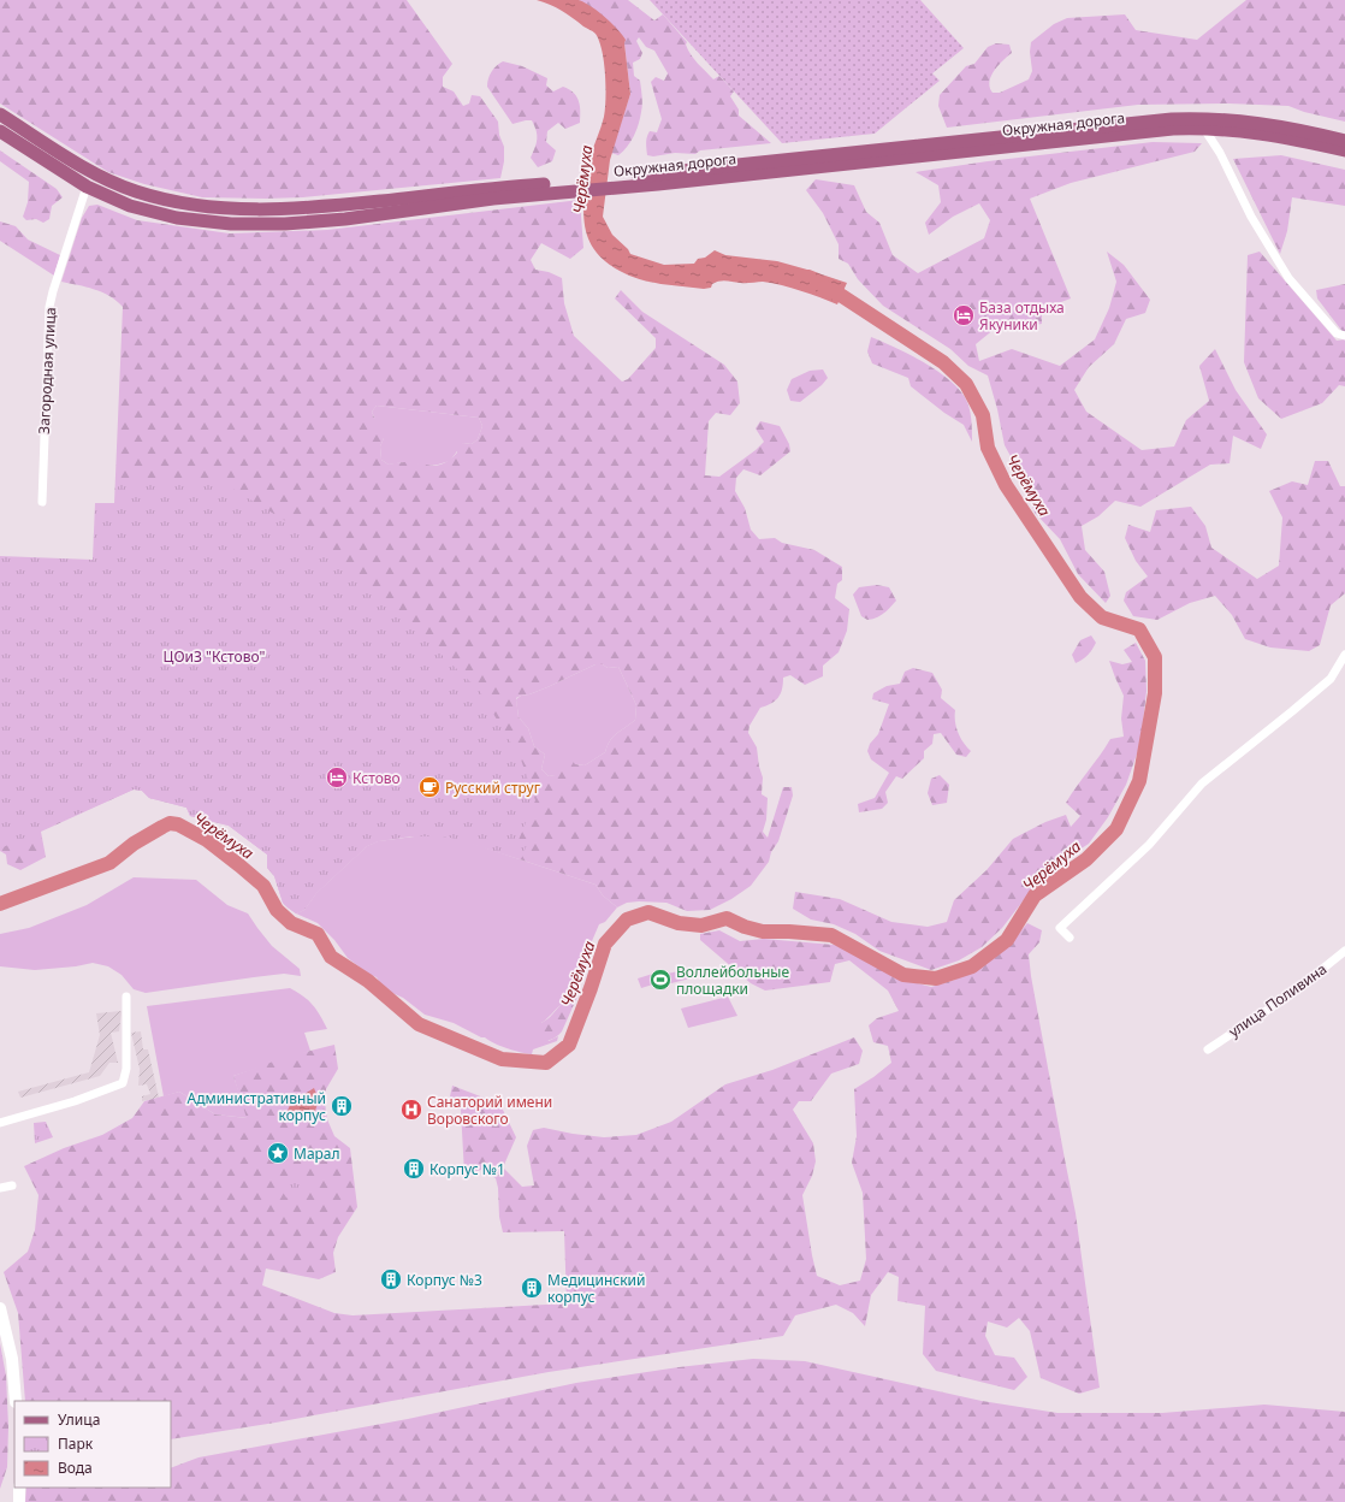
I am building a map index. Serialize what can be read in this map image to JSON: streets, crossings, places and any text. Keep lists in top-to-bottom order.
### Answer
{
  "streets": {
    "main road": ["Окружная дорога"],
    "street": ["Загородная улица", "улица Поливина"]
  },
  "crossings": [
    ["Окружная дорога", "Загородная улица"]
  ],
  "water": ["Черёмуха"],
  "parks": ["ЦОиЗ \"Кстово\""],
  "places": {
    "hotel": ["База отдыха Якуники", "Кстово"],
    "cafe": ["Русский струг"],
    "sports": ["Воллейбольные площадки"],
    "building": [
      "Административный корпус",
      "Корпус №1",
      "Корпус №3",
      "Медицинский корпус"
    ],
    "hospital": ["Санаторий имени Воровского"],
    "place": ["Марал"]
  },
  "legend": ["Улица", "Парк", "Вода"]
}
